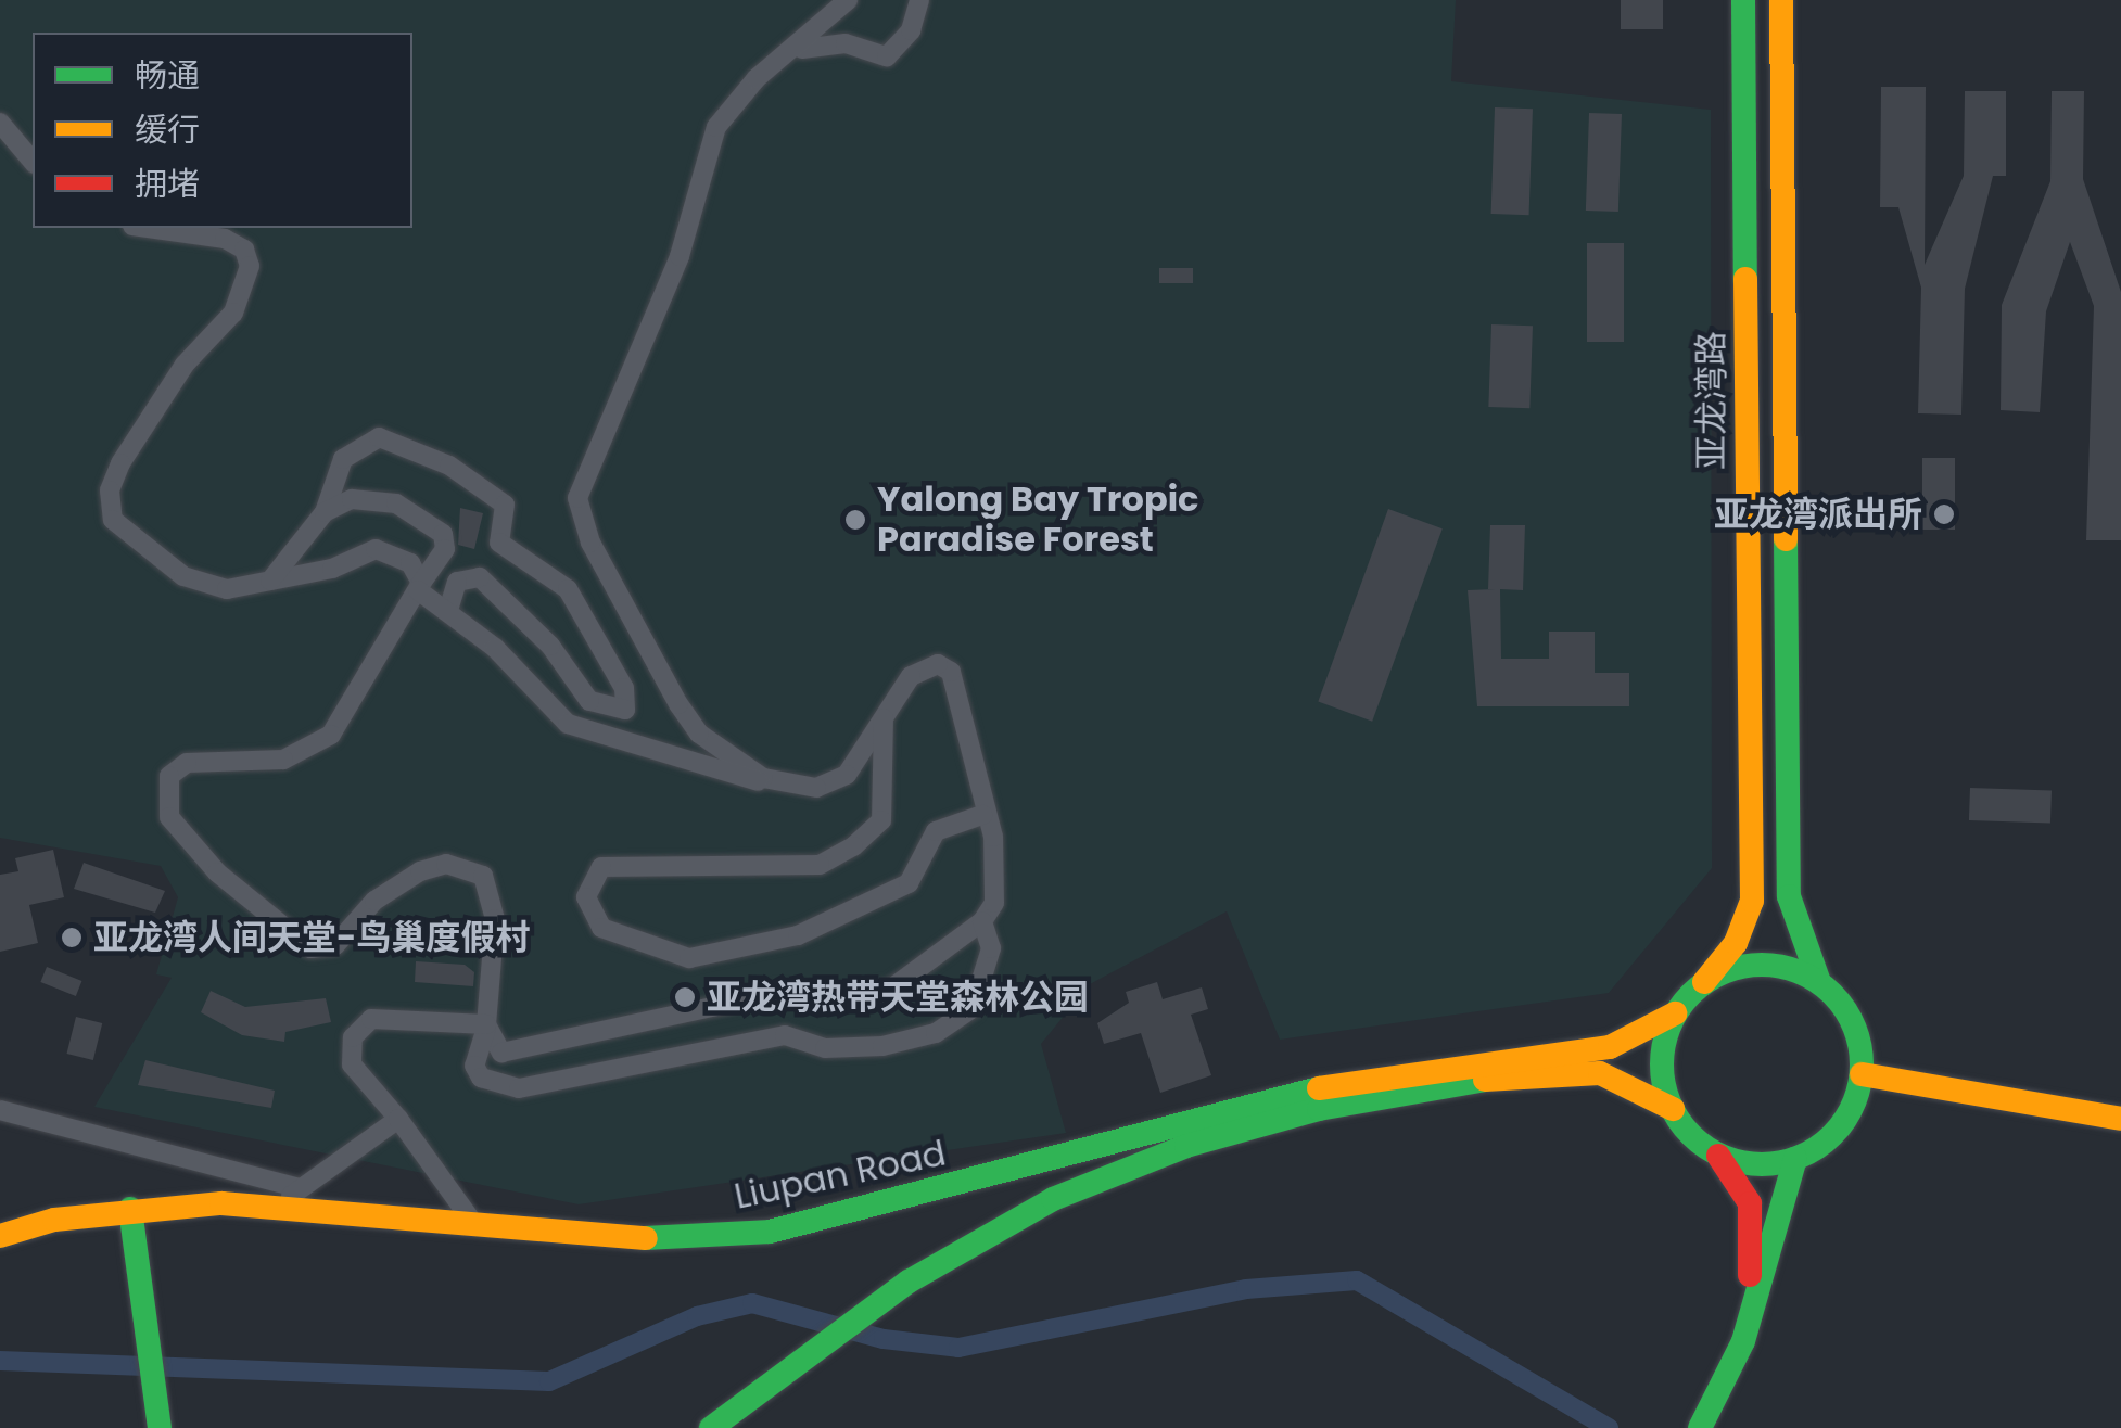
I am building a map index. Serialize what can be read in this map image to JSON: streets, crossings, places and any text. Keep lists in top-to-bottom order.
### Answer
{
  "streets": {
    "main road": ["亚龙湾路", "Liupan Road"]
  },
  "crossings": [
    ["亚龙湾路", "Liupan Road"]
  ],
  "places": [
    "亚龙湾派出所",
    "Yalong Bay Tropic Paradise Forest",
    "亚龙湾人间天堂-鸟巢度假村",
    "亚龙湾热带天堂森林公园"
  ],
  "legend": ["畅通", "缓行", "拥堵"]
}
